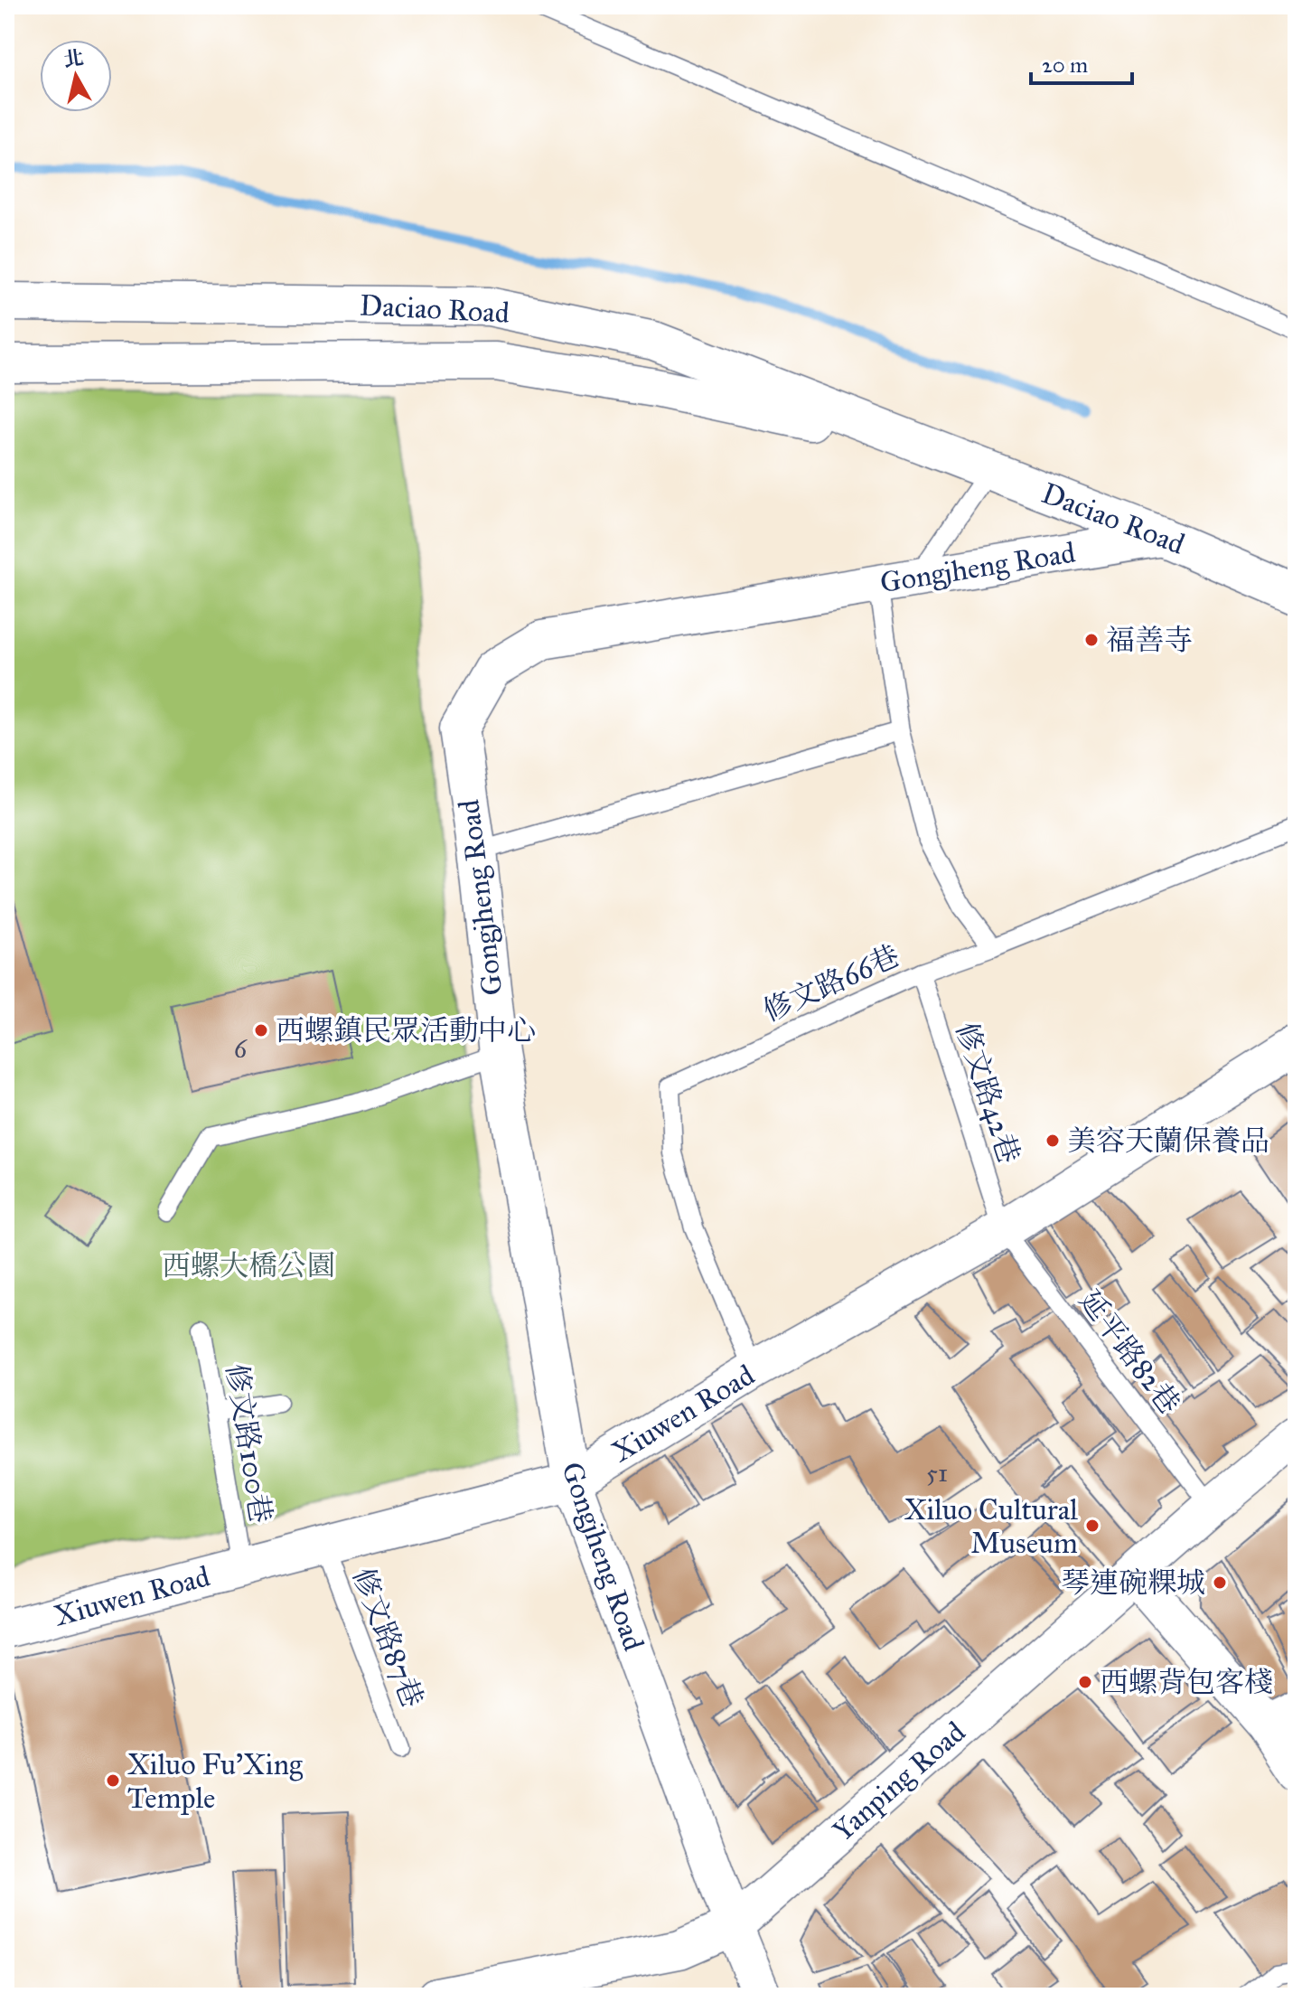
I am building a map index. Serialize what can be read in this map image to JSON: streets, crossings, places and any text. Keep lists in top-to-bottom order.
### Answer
{
  "streets": {
    "street": [
      "Daciao Road",
      "Gongjheng Road",
      "Xiuwen Road",
      "Yanping Road"
    ],
    "lane": [
      "修文路66巷",
      "修文路42巷",
      "延平路82巷",
      "修文路100巷",
      "修文路87巷"
    ]
  },
  "crossings": [
    ["Daciao Road", "Gongjheng Road"],
    ["Gongjheng Road", "Xiuwen Road"],
    ["Gongjheng Road", "Yanping Road"],
    ["修文路66巷", "修文路42巷"],
    ["修文路66巷", "Xiuwen Road"],
    ["修文路42巷", "延平路82巷"],
    ["修文路42巷", "Xiuwen Road"],
    ["延平路82巷", "Xiuwen Road"],
    ["延平路82巷", "Yanping Road"],
    ["Xiuwen Road", "修文路100巷"],
    ["Xiuwen Road", "修文路87巷"]
  ],
  "parks": ["西螺大橋公園"],
  "places": [
    "福善寺",
    "西螺鎮民眾活動中心",
    "美容天蘭保養品",
    "Xiluo Cultural Museum",
    "琴連碗粿城",
    "西螺背包客棧",
    "Xiluo Fu'Xing Temple"
  ],
  "house_numbers": ["6", "51"],
  "scale_bar": "20 m",
  "north": "top"
}
